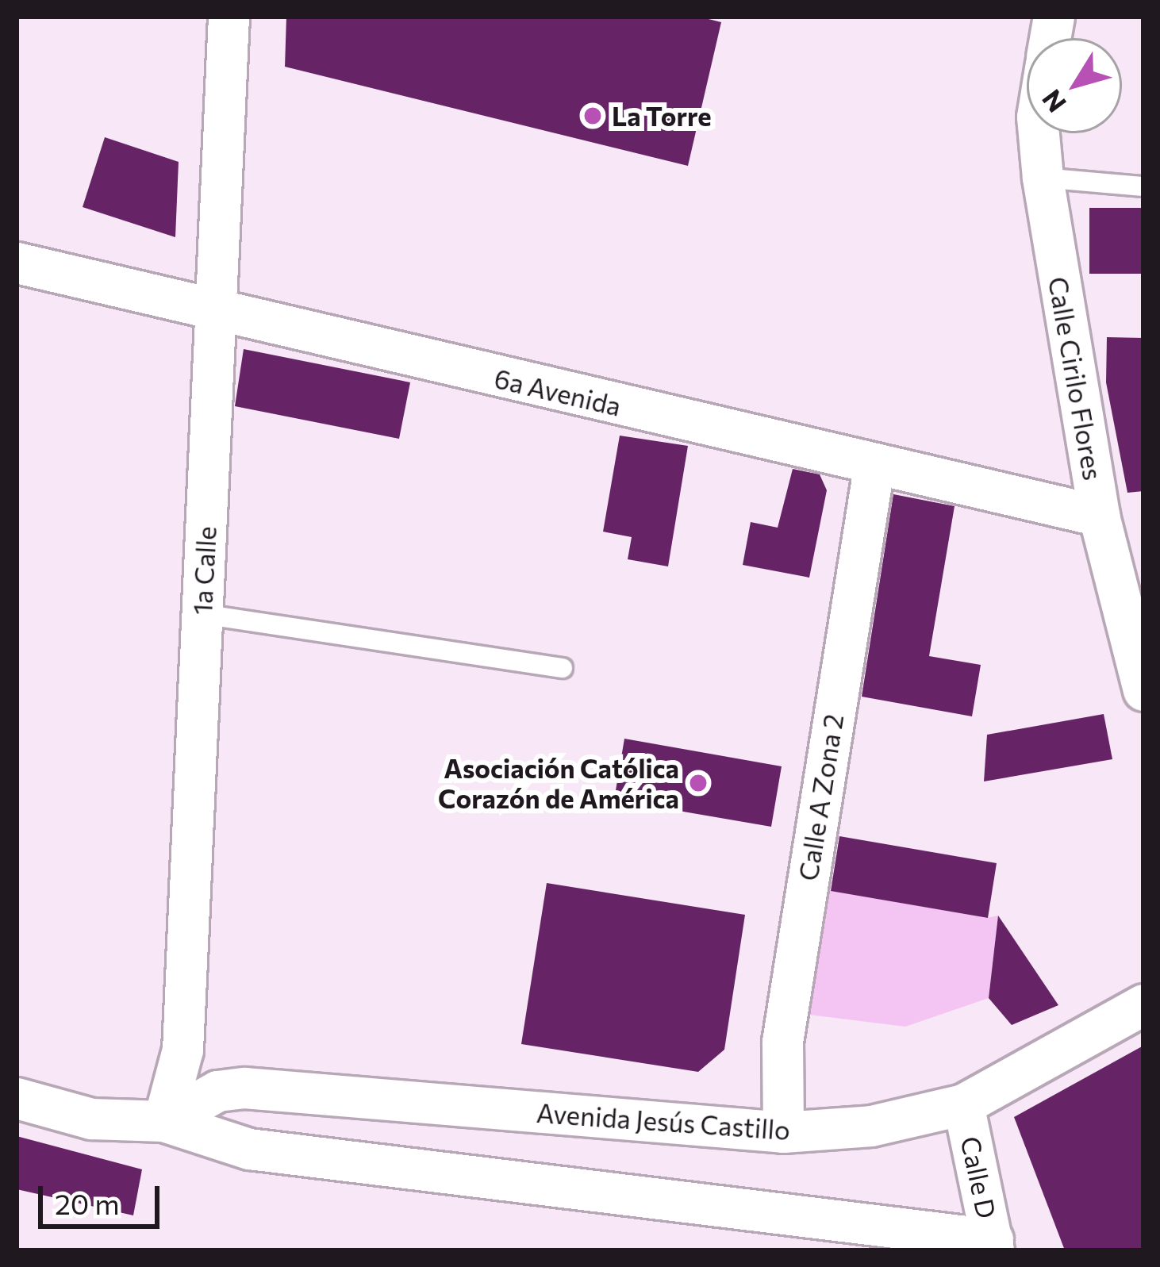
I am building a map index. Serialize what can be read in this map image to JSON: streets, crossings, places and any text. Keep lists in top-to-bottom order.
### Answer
{
  "streets": {
    "street": [
      "Calle Cirilo Flores",
      "6a Avenida",
      "1a Calle",
      "Calle A Zona 2",
      "Avenida Jesús Castillo",
      "Calle D"
    ]
  },
  "crossings": [
    ["Calle Cirilo Flores", "6a Avenida"],
    ["6a Avenida", "1a Calle"],
    ["6a Avenida", "Calle A Zona 2"],
    ["1a Calle", "Avenida Jesús Castillo"],
    ["Calle A Zona 2", "Avenida Jesús Castillo"],
    ["Avenida Jesús Castillo", "Calle D"]
  ],
  "places": ["La Torre", "Asociación Católica Corazón de América"],
  "scale_bar": "20 m",
  "north": "bottom left"
}
